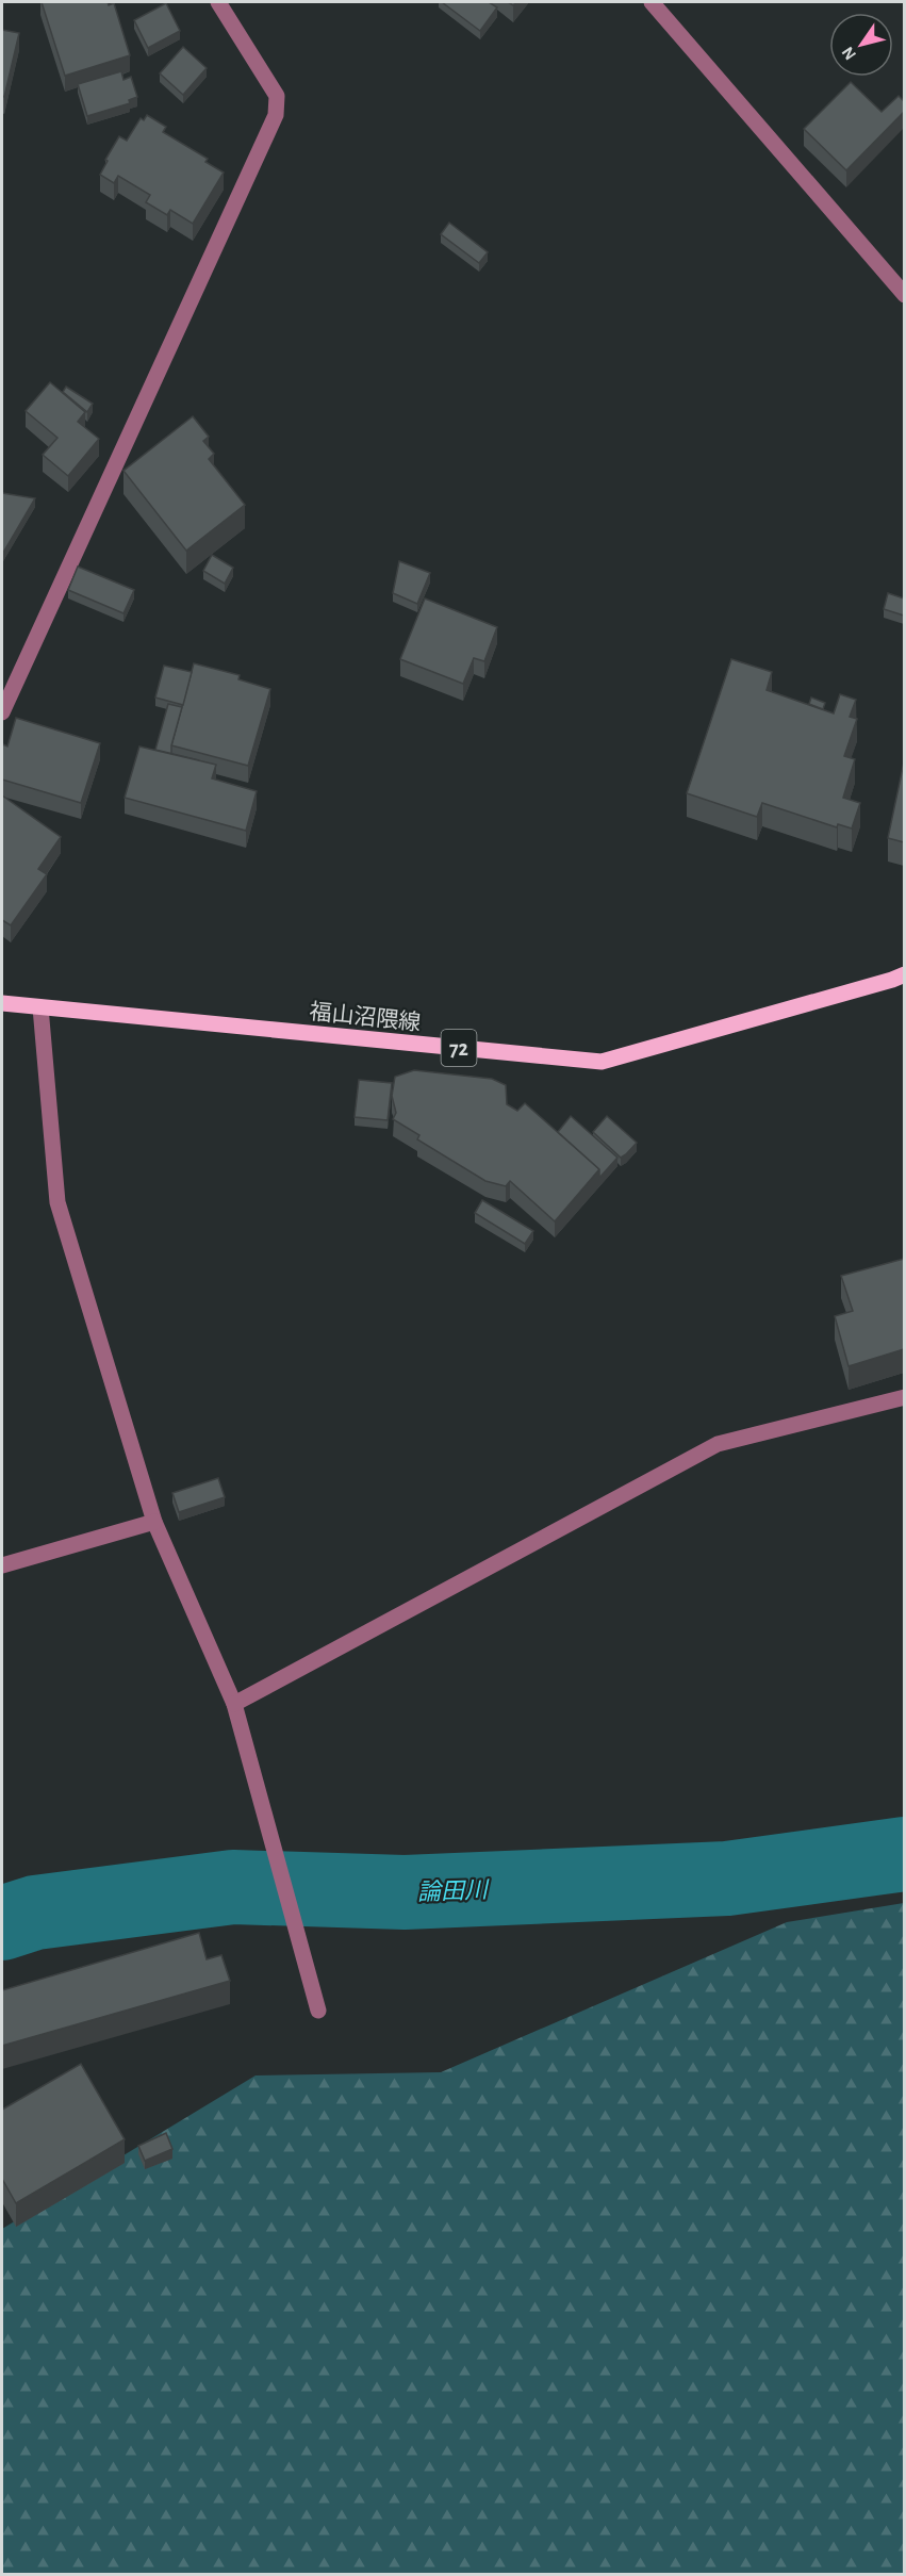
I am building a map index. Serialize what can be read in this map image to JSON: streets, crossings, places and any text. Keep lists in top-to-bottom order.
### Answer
{
  "streets": {
    "main road": ["福山沼隈線", "72"]
  },
  "water": ["論田川"],
  "north": "bottom left"
}
